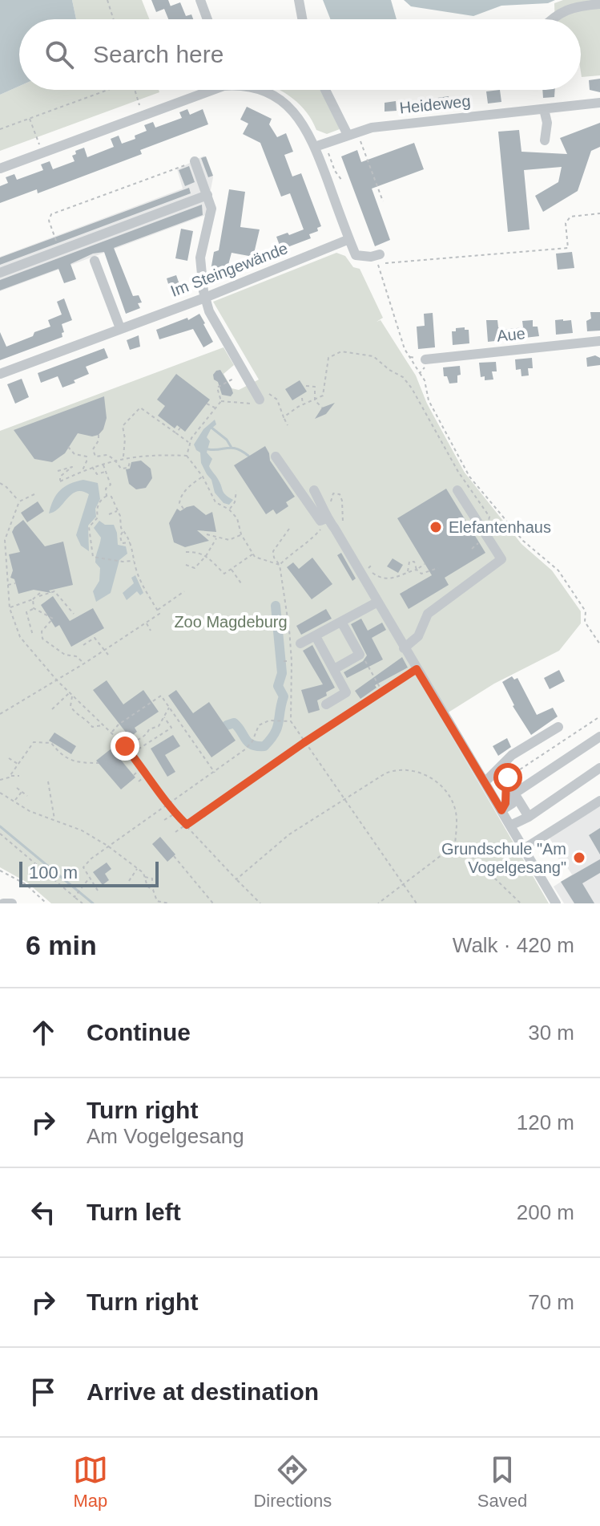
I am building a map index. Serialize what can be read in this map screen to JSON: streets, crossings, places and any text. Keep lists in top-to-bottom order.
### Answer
{
  "streets": {
    "street": ["Heideweg", "Im Steingewände", "Aue"]
  },
  "parks": ["Zoo Magdeburg"],
  "places": ["Elefantenhaus", "Grundschule \"Am Vogelgesang\""],
  "scale_bar": "100 m",
  "page": {
    "search": "Search here",
    "scale": "100 m",
    "heading": ["6 min", "Walk · 420 m"],
    "list": [
      ["Continue", "30 m"],
      ["Turn right", "Am Vogelgesang", "120 m"],
      ["Turn left", "200 m"],
      ["Turn right", "70 m"],
      "Arrive at destination"
    ],
    "nav": ["Map", "Directions", "Saved"]
  }
}
